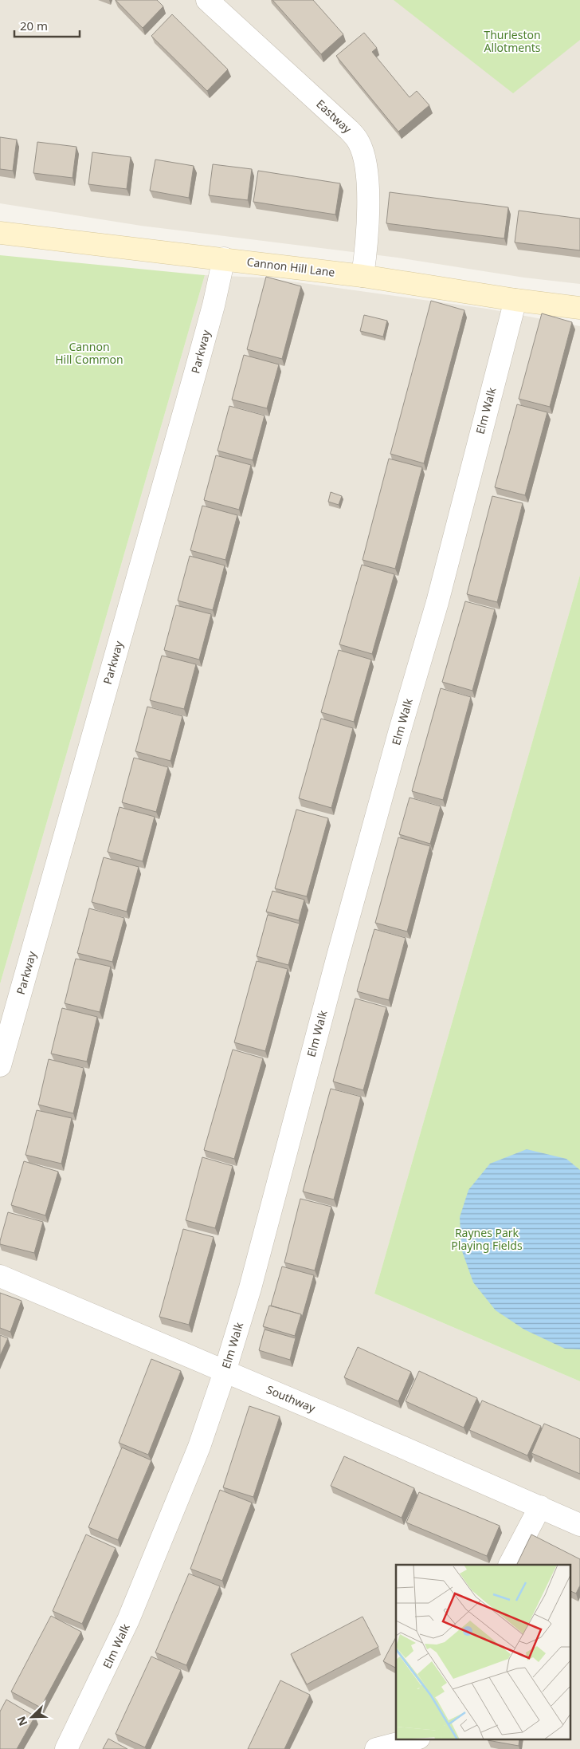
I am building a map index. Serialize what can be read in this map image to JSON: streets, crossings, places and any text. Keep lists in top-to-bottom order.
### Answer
{
  "streets": {
    "street": [
      "Eastway",
      "Cannon Hill Lane",
      "Parkway",
      "Elm Walk",
      "Southway"
    ]
  },
  "crossings": [
    ["Eastway", "Cannon Hill Lane"],
    ["Cannon Hill Lane", "Parkway"],
    ["Cannon Hill Lane", "Elm Walk"],
    ["Elm Walk", "Southway"]
  ],
  "parks": ["Thurleston Allotments", "Cannon Hill Common", "Raynes Park Playing Fields"],
  "scale_bar": "20 m",
  "north": "bottom left"
}
